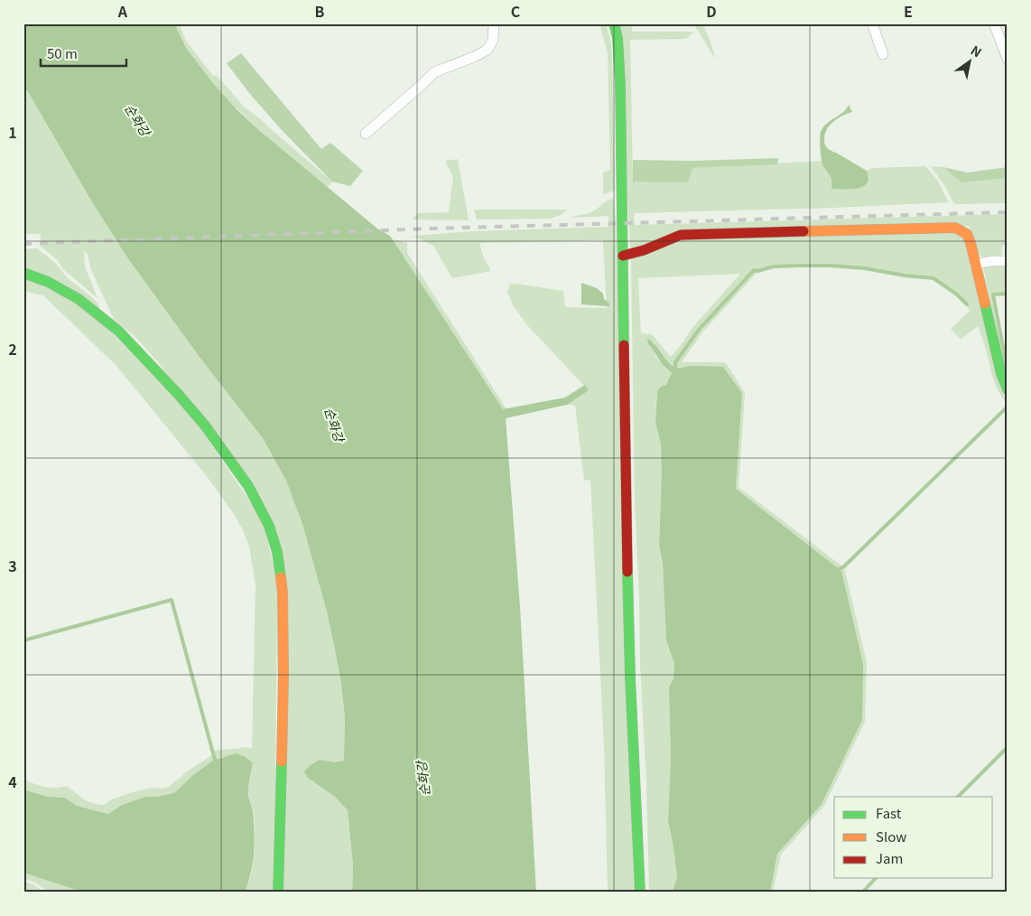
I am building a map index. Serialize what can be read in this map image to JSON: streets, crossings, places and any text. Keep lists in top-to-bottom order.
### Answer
{
  "water": ["순화강"],
  "legend": ["Fast", "Slow", "Jam"],
  "scale_bar": "50 m",
  "north": "top right",
  "grid": {
    "columns": [
      "A",
      "B",
      "C",
      "D",
      "E"
    ],
    "rows": [
      "1",
      "2",
      "3",
      "4"
    ]
  }
}
